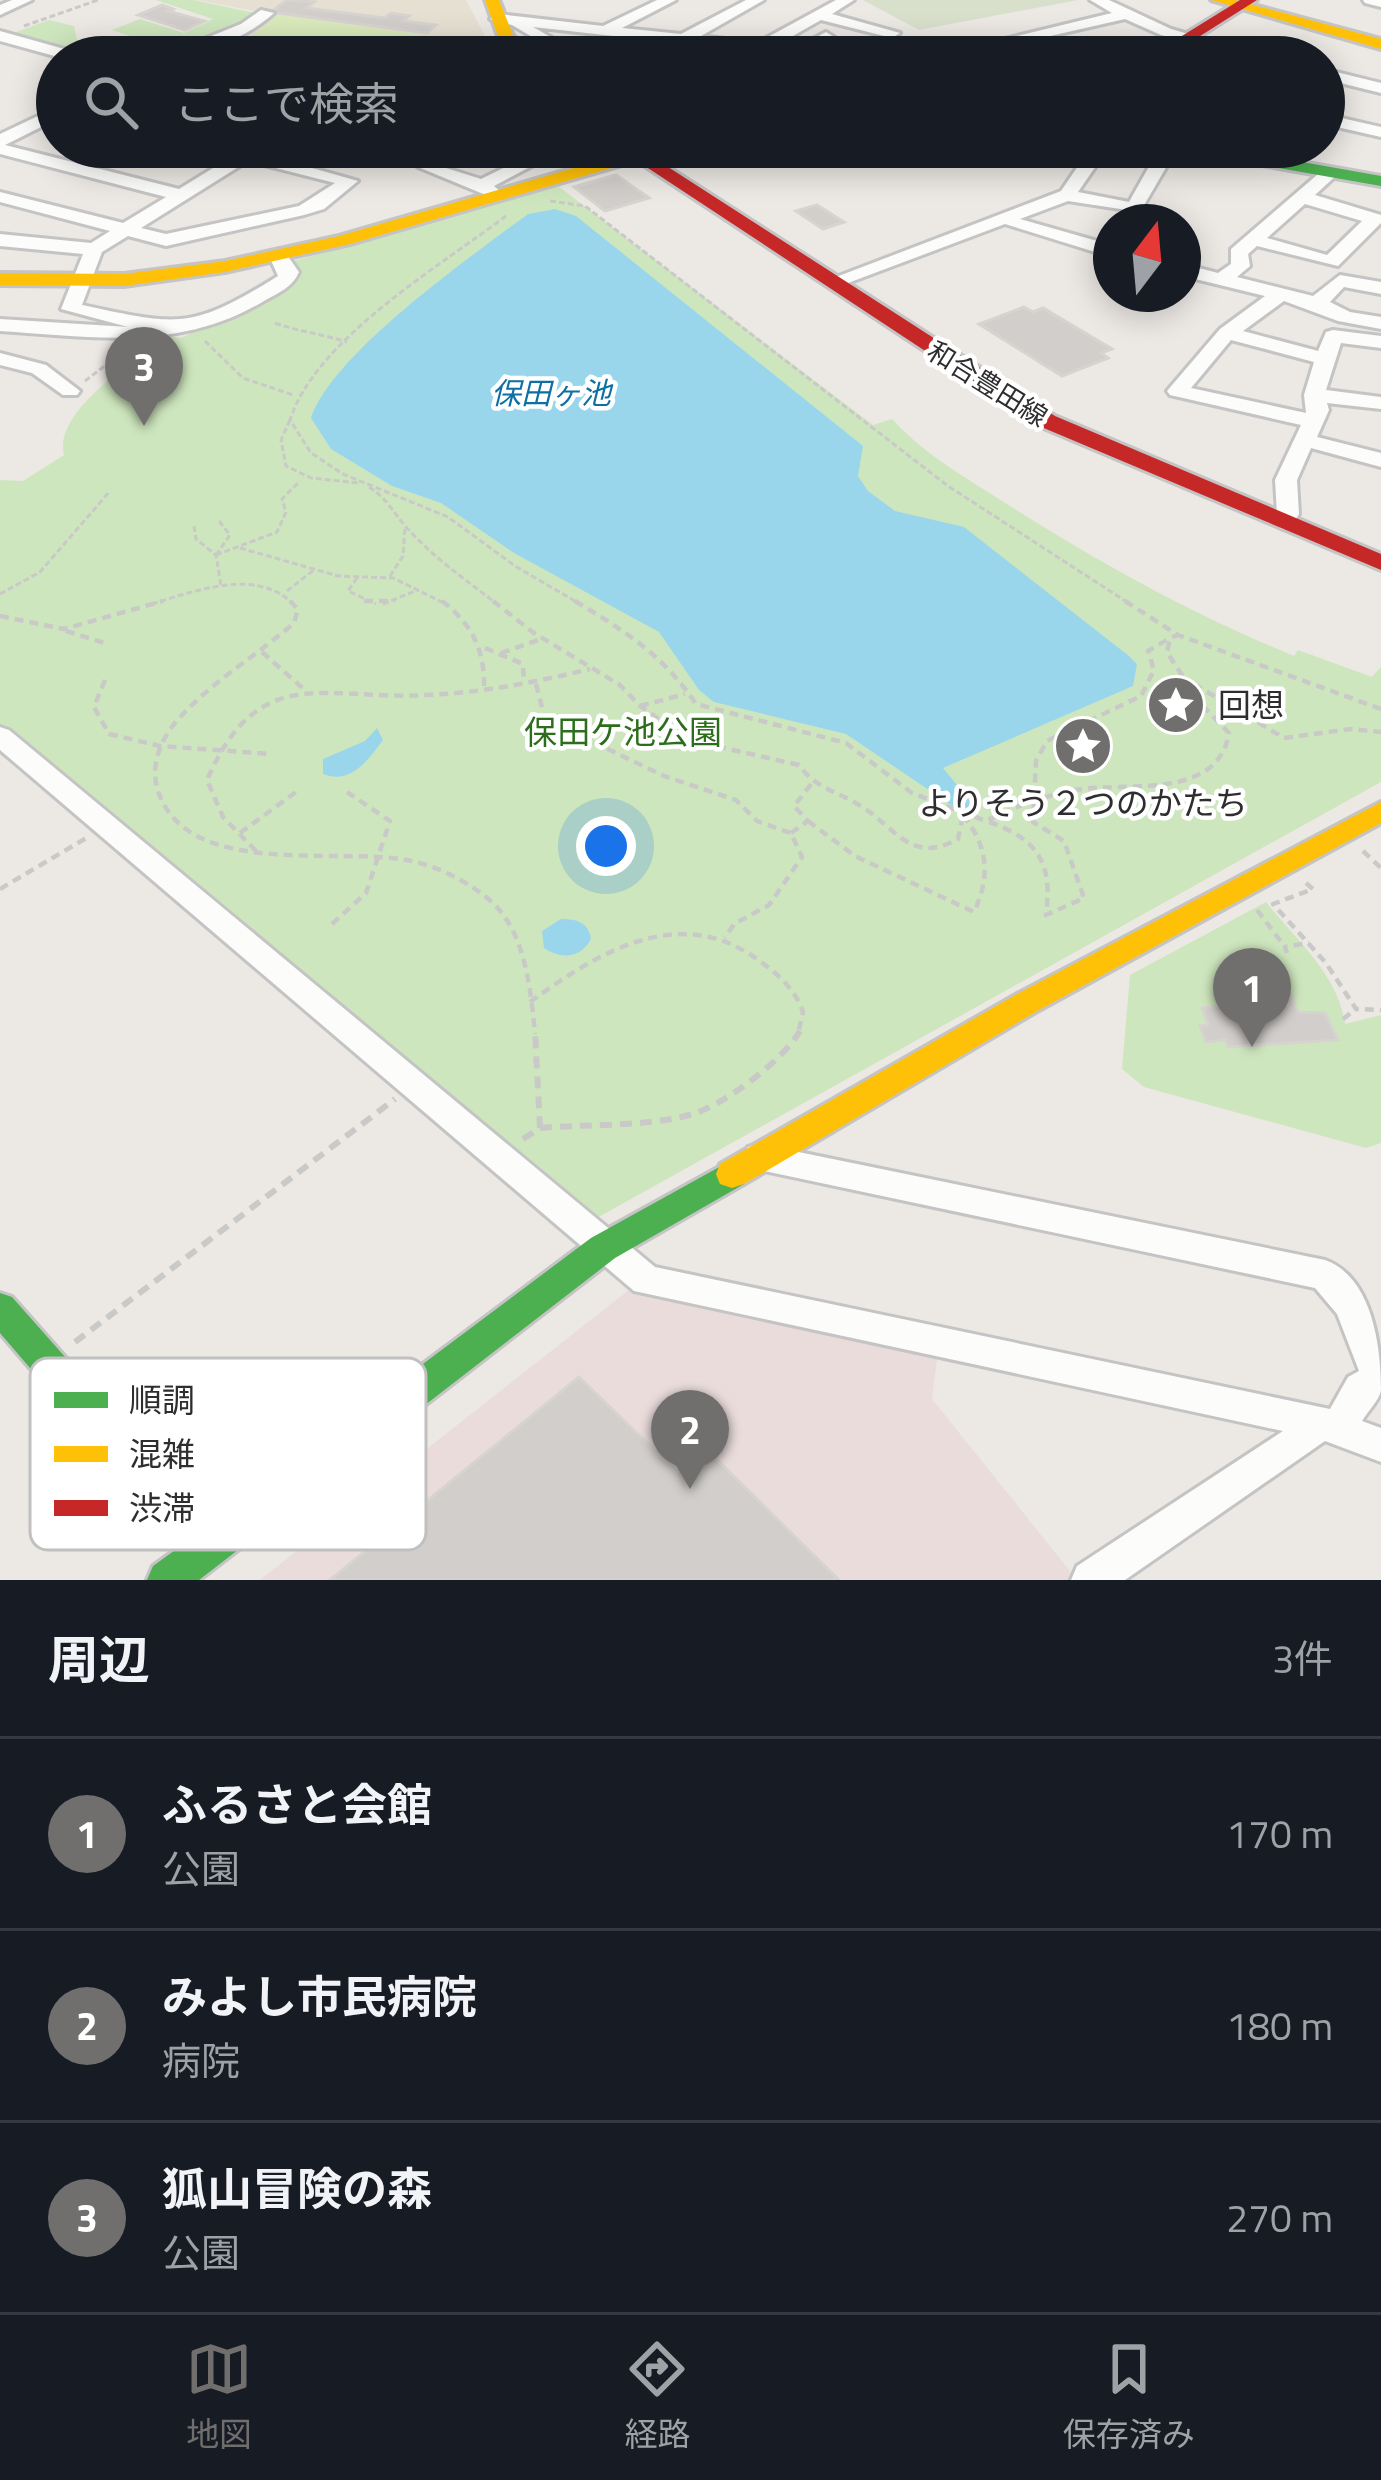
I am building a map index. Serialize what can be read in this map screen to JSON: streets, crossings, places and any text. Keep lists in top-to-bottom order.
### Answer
{
  "streets": {
    "street": ["和合豊田線"]
  },
  "water": ["保田ヶ池"],
  "parks": ["保田ケ池公園"],
  "places": {
    "place": ["回想", "よりそう２つのかたち"]
  },
  "legend": ["順調", "混雑", "渋滞"],
  "north": "top",
  "page": {
    "search": "ここで検索",
    "pins": ["3", "1", "2"],
    "heading": ["周辺", "3件"],
    "list": [
      {
        "mark": "1",
        "name": "ふるさと会館",
        "note": "公園",
        "value": "170 m"
      },
      {
        "mark": "2",
        "name": "みよし市民病院",
        "note": "病院",
        "value": "180 m"
      },
      {
        "mark": "3",
        "name": "狐山冒険の森",
        "note": "公園",
        "value": "270 m"
      }
    ],
    "nav": ["地図", "経路", "保存済み"]
  }
}
